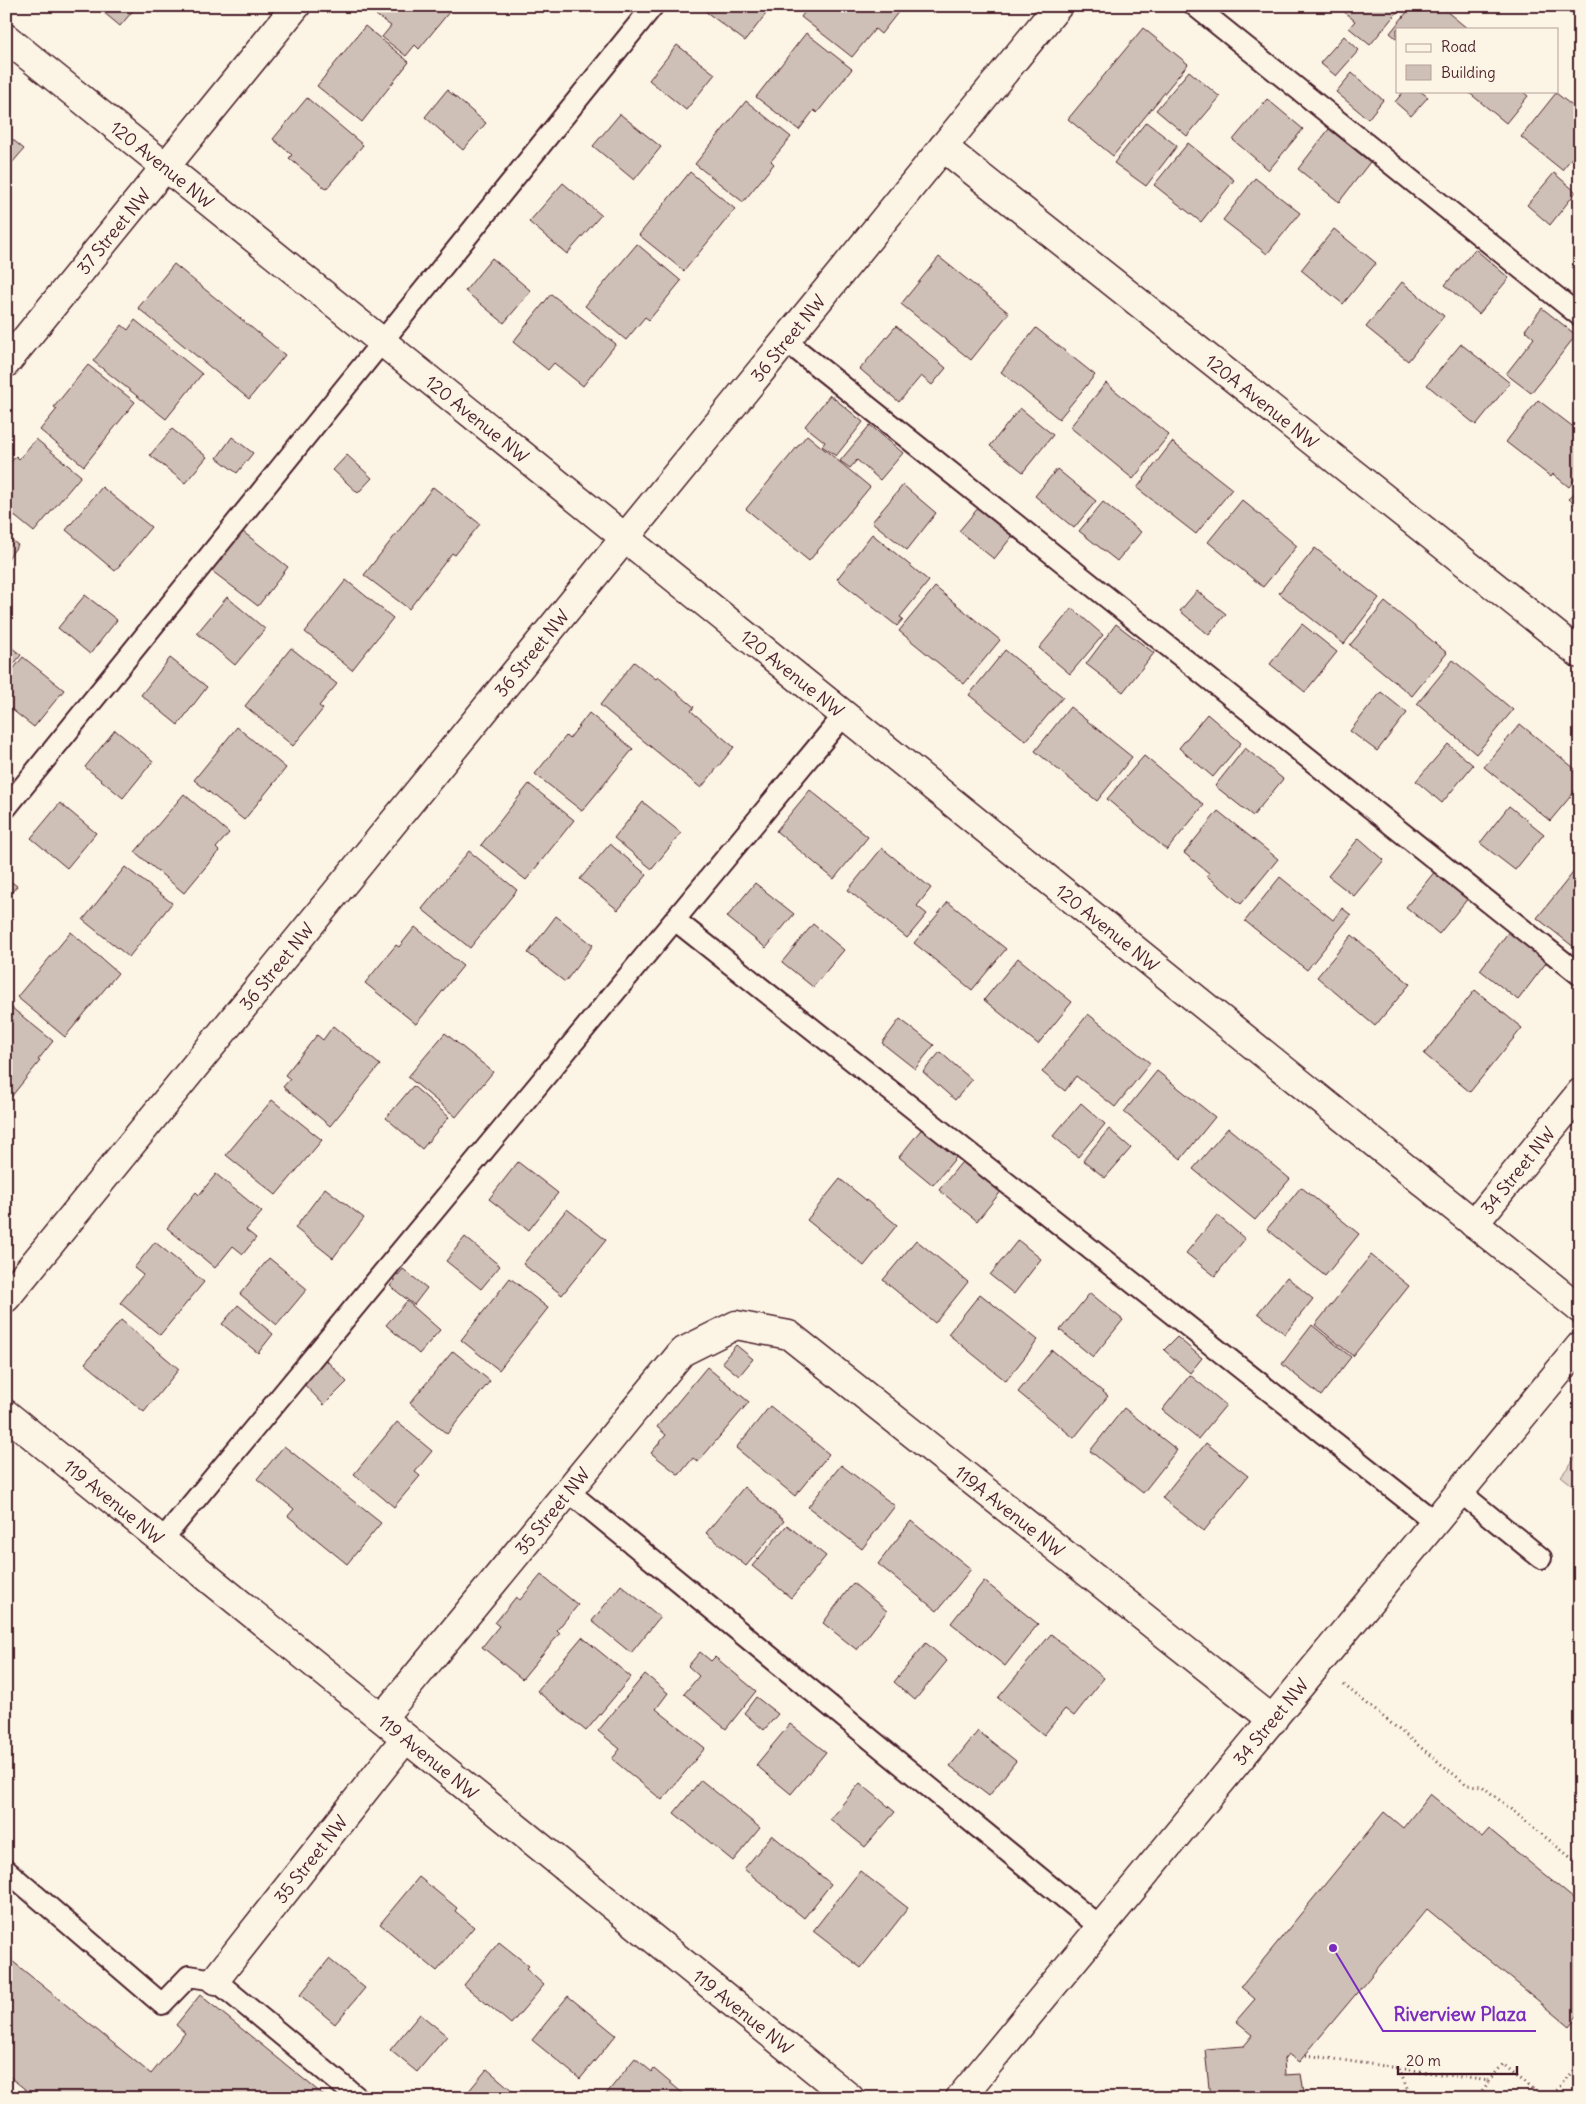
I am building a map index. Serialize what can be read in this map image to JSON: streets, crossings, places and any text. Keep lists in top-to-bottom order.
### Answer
{
  "streets": {
    "street": [
      "120 Avenue NW",
      "37 Street NW",
      "36 Street NW",
      "120A Avenue NW",
      "34 Street NW",
      "119 Avenue NW",
      "119A Avenue NW",
      "35 Street NW"
    ]
  },
  "crossings": [
    ["120 Avenue NW", "37 Street NW"],
    ["120 Avenue NW", "36 Street NW"],
    ["120 Avenue NW", "34 Street NW"],
    ["36 Street NW", "120A Avenue NW"],
    ["34 Street NW", "119A Avenue NW"],
    ["119 Avenue NW", "35 Street NW"],
    ["119A Avenue NW", "35 Street NW"]
  ],
  "places": ["Riverview Plaza"],
  "legend": ["Road", "Building"],
  "scale_bar": "20 m"
}
